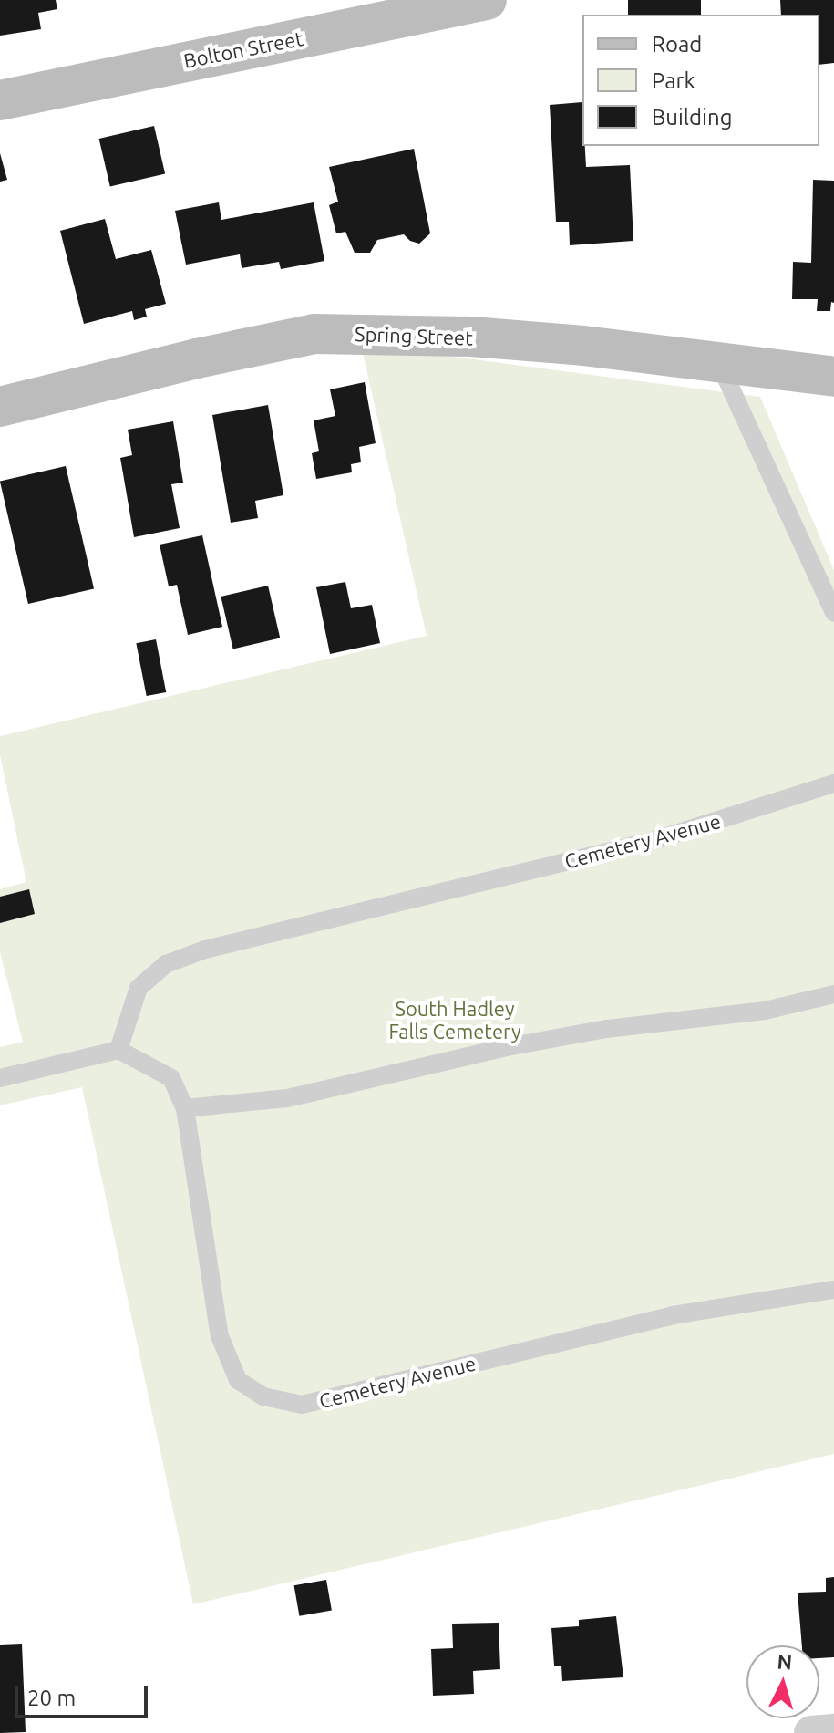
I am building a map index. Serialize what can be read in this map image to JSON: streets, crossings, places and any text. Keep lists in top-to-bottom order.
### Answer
{
  "streets": {
    "street": ["Bolton Street", "Spring Street"],
    "lane": ["Cemetery Avenue"]
  },
  "parks": ["South Hadley Falls Cemetery"],
  "legend": ["Road", "Park", "Building"],
  "scale_bar": "20 m",
  "north": "top"
}
